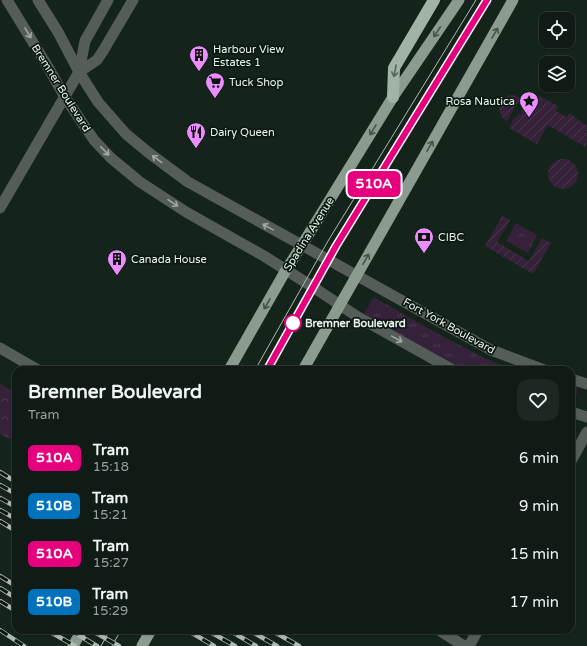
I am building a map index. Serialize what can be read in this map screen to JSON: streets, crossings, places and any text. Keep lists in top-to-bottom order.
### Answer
{
  "streets": {
    "main road": ["Spadina Avenue"],
    "street": ["Bremner Boulevard", "Fort York Boulevard"]
  },
  "crossings": [
    ["Bremner Boulevard", "Spadina Avenue"],
    ["Spadina Avenue", "Fort York Boulevard"]
  ],
  "places": {
    "building": ["Harbour View Estates 1", "Canada House"],
    "supermarket": ["Tuck Shop"],
    "place": ["Rosa Nautica"],
    "restaurant": ["Dairy Queen"],
    "bank": ["CIBC"],
    "other": ["Bremner Boulevard"]
  },
  "lines": ["tram line 510A"],
  "page": {
    "on_map": "510A",
    "heading": ["Bremner Boulevard", "Tram"],
    "list": [
      {
        "mark": "510A",
        "name": "Tram",
        "note": "15:18",
        "value": "6 min"
      },
      {
        "mark": "510B",
        "name": "Tram",
        "note": "15:21",
        "value": "9 min"
      },
      {
        "mark": "510A",
        "name": "Tram",
        "note": "15:27",
        "value": "15 min"
      },
      {
        "mark": "510B",
        "name": "Tram",
        "note": "15:29",
        "value": "17 min"
      }
    ]
  }
}
